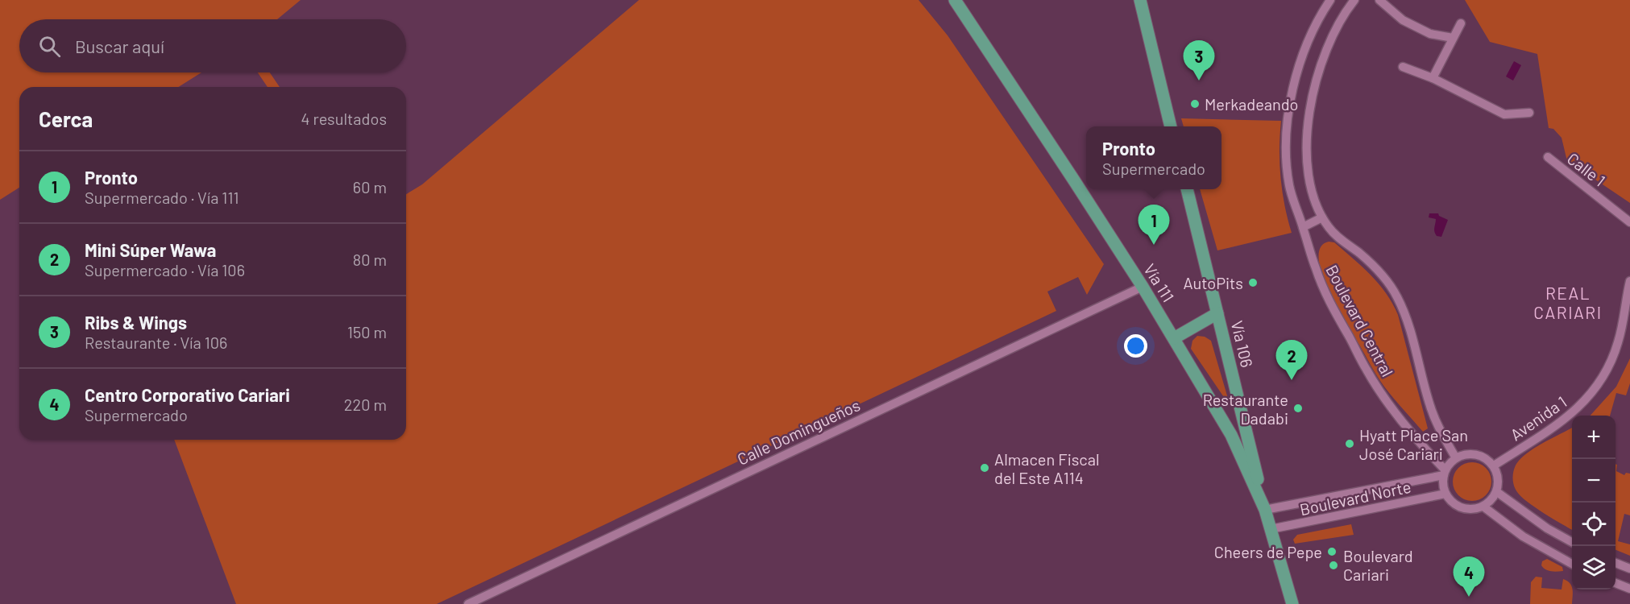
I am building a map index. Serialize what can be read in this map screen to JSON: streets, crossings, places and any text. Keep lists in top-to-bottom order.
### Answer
{
  "streets": {
    "main road": ["Vía 111", "Vía 106"],
    "street": [
      "Calle 1",
      "Boulevard Central",
      "Avenida 1",
      "Calle Domingueños",
      "Boulevard Norte"
    ]
  },
  "crossings": [
    ["Vía 111", "Vía 106"],
    ["Vía 111", "Calle Domingueños"],
    ["Vía 111", "Boulevard Norte"],
    ["Boulevard Central", "Avenida 1"],
    ["Boulevard Central", "Boulevard Norte"],
    ["Vía 106", "Boulevard Norte"],
    ["Avenida 1", "Boulevard Norte"]
  ],
  "districts": ["REAL CARIARI"],
  "places": [
    "Merkadeando",
    "AutoPits",
    "Restaurante Dadabi",
    "Hyatt Place San José Cariari",
    "Almacen Fiscal del Este A114",
    "Cheers de Pepe",
    "Boulevard Cariari"
  ],
  "page": {
    "search": "Buscar aquí",
    "pins": [
      "3",
      "1",
      "2",
      "4"
    ],
    "heading": ["Cerca", "4 resultados"],
    "popup": ["Pronto", "Supermercado"],
    "list": [
      {
        "mark": "1",
        "name": "Pronto",
        "note": "Supermercado · Vía 111",
        "value": "60 m"
      },
      {
        "mark": "2",
        "name": "Mini Súper Wawa",
        "note": "Supermercado · Vía 106",
        "value": "80 m"
      },
      {
        "mark": "3",
        "name": "Ribs & Wings",
        "note": "Restaurante · Vía 106",
        "value": "150 m"
      },
      {
        "mark": "4",
        "name": "Centro Corporativo Cariari",
        "note": "Supermercado",
        "value": "220 m"
      }
    ],
    "map_buttons": ["+", "−"]
  }
}
